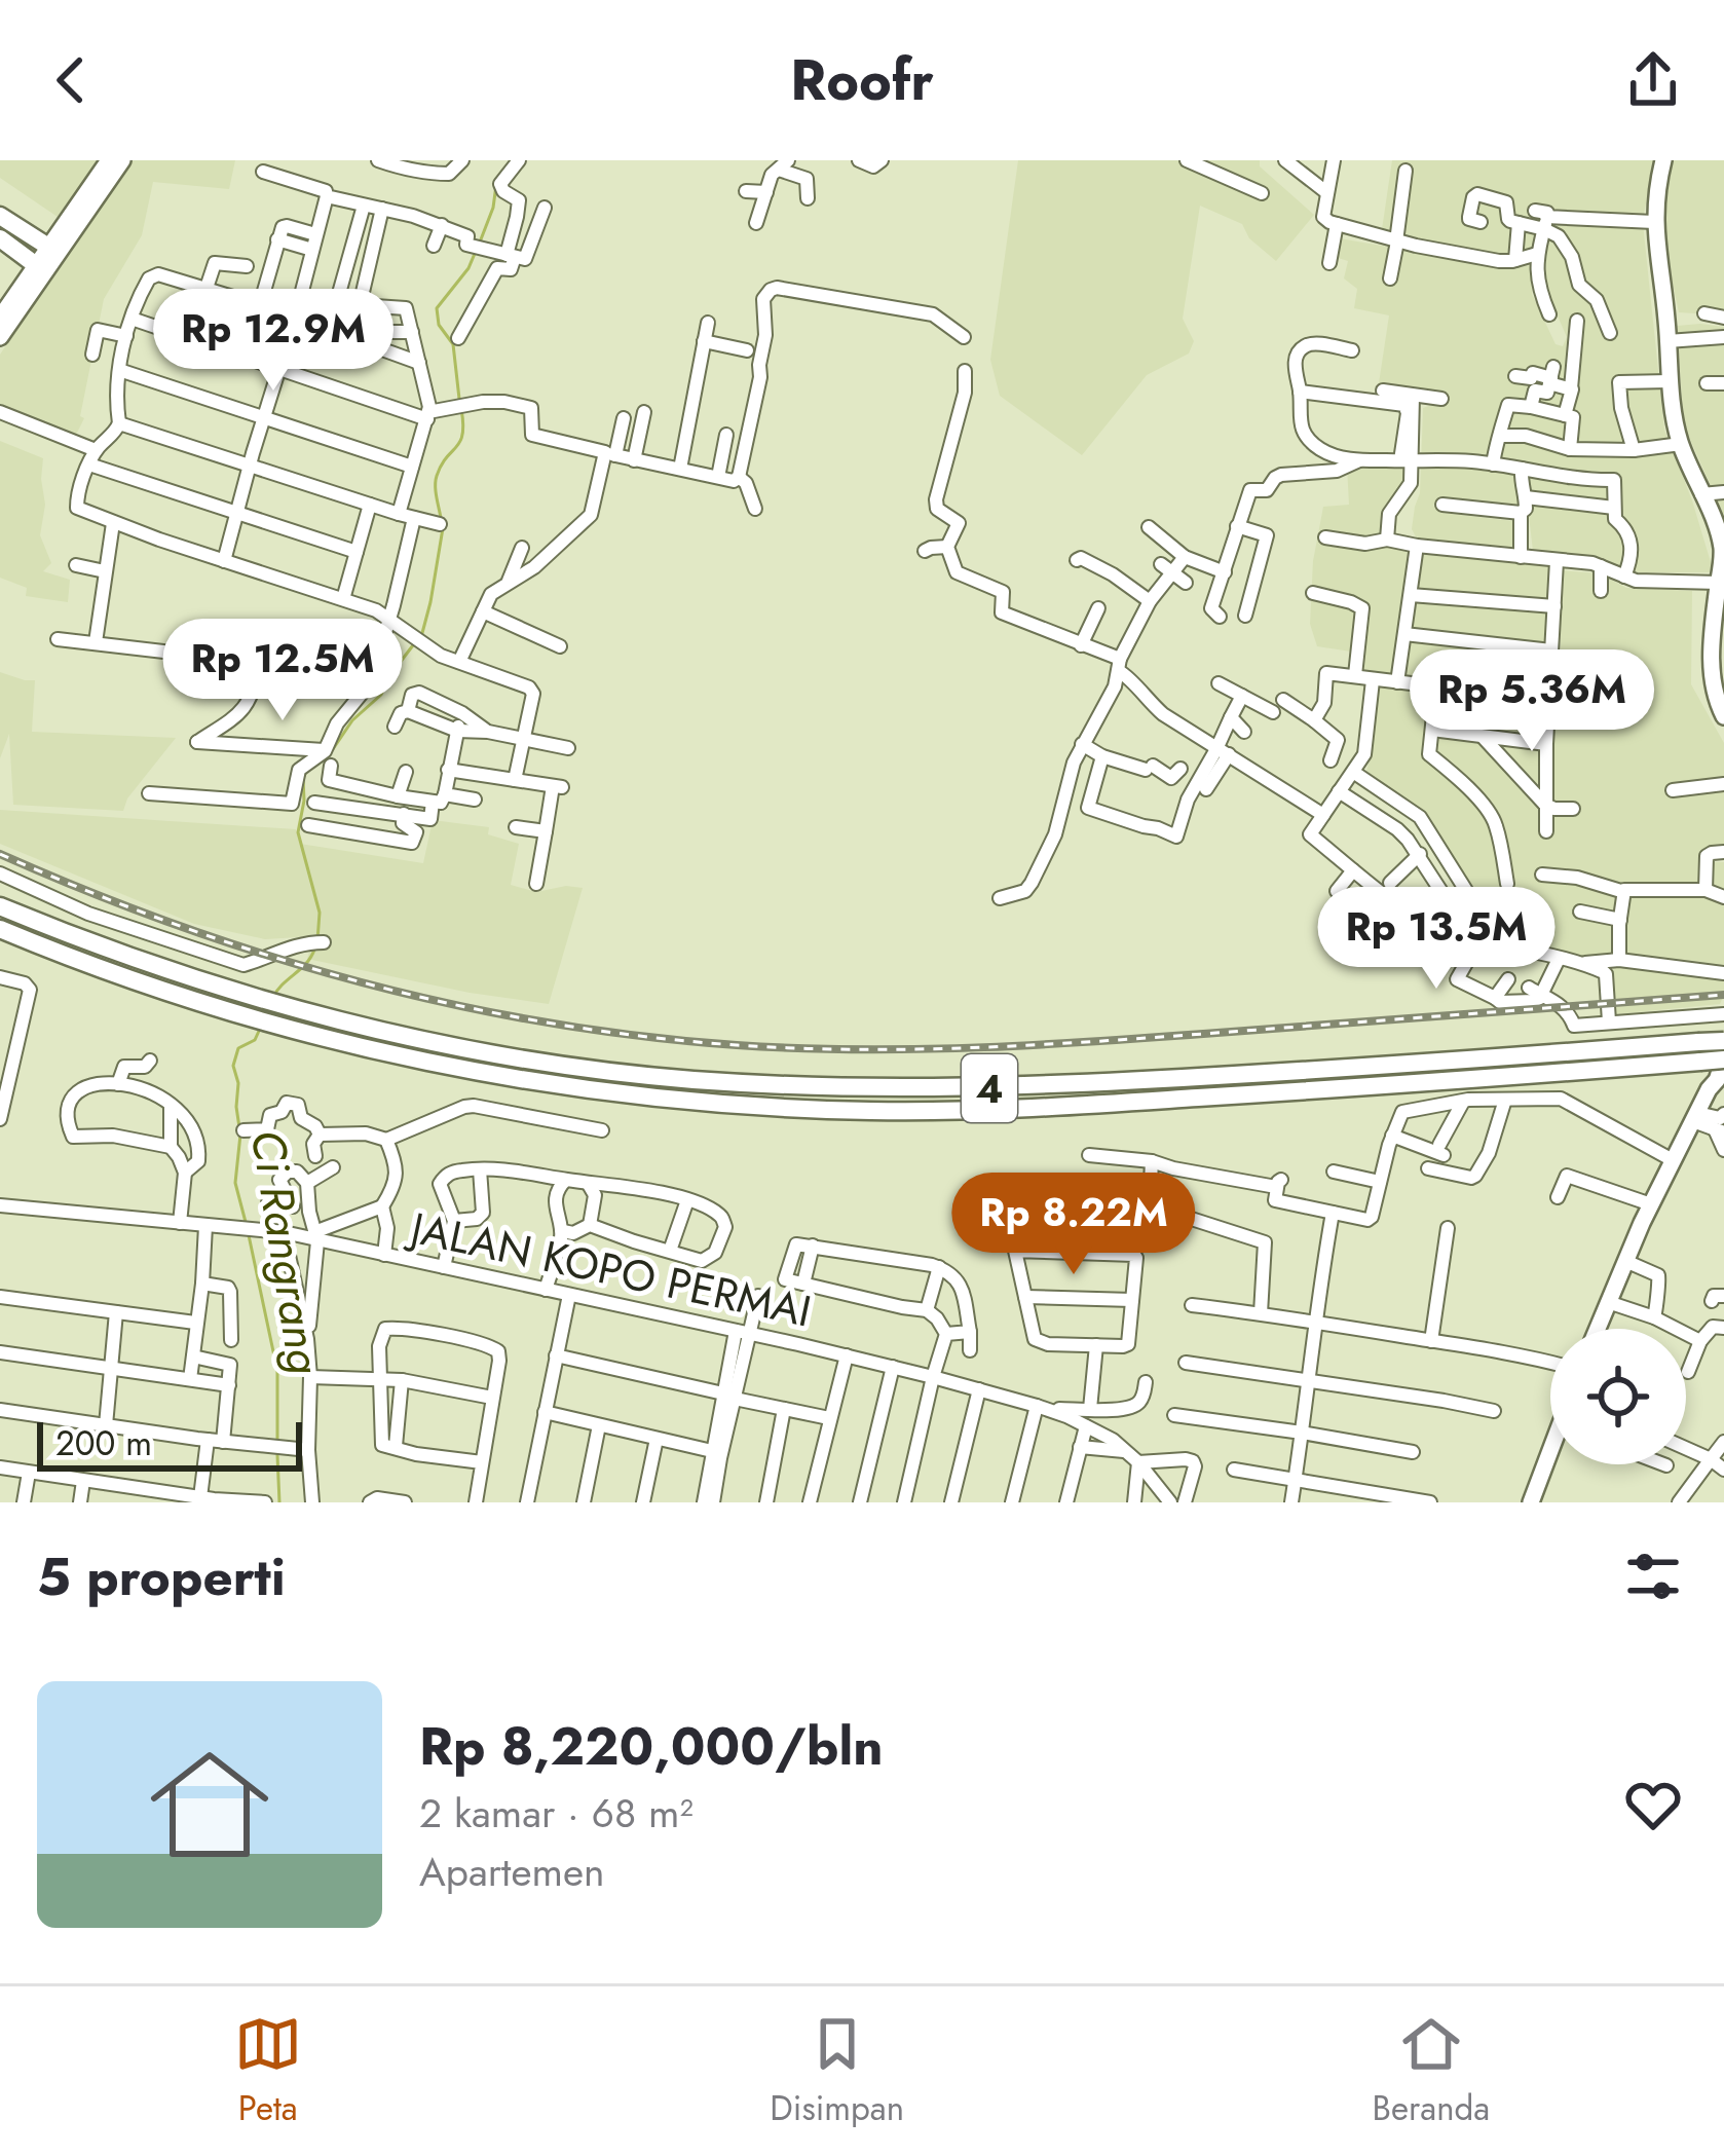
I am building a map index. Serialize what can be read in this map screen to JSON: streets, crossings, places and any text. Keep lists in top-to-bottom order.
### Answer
{
  "streets": {
    "highway": ["4"],
    "street": ["JALAN KOPO PERMAI"]
  },
  "water": ["Ci Rangrang"],
  "scale_bar": "200 m",
  "page": {
    "header": "Roofr",
    "price": [
      "Rp 12.9M",
      "Rp 12.5M",
      "Rp 5.36M",
      "Rp 13.5M",
      "Rp 8.22M"
    ],
    "scale": "200 m",
    "heading": "5 properti",
    "list": [
      {
        "name": "Rp 8,220,000/bln",
        "note": "2 kamar · 68 m² · Apartemen"
      }
    ],
    "tabs": ["Peta", "Disimpan", "Beranda"]
  }
}
